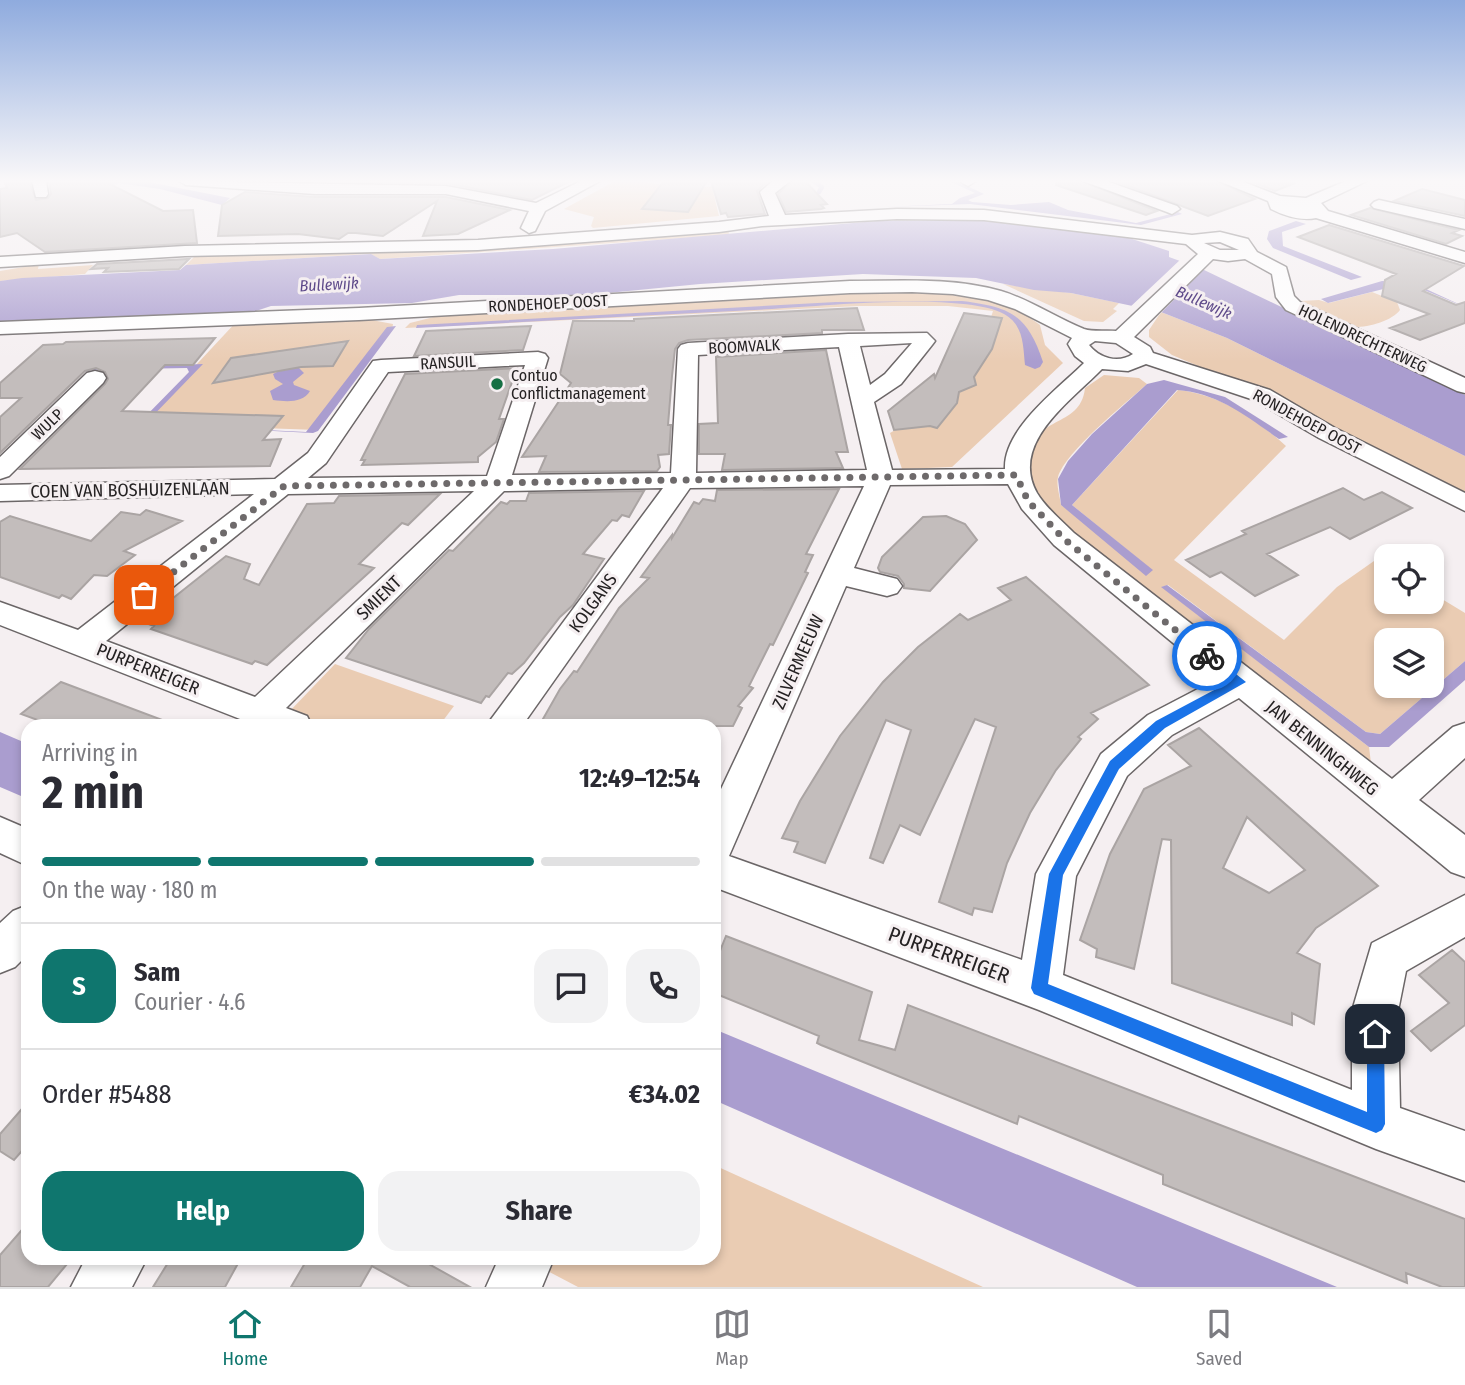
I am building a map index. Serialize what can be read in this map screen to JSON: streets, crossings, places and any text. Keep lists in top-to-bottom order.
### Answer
{
  "streets": {
    "street": [
      "RONDEHOEP OOST",
      "HOLENDRECHTERWEG",
      "BOOMVALK",
      "RANSUIL",
      "WULP",
      "COEN VAN BOSHUIZENLAAN",
      "SMIENT",
      "KOLGANS",
      "ZILVERMEEUW",
      "PURPERREIGER",
      "JAN BENNINGHWEG"
    ]
  },
  "crossings": [
    ["BOOMVALK", "COEN VAN BOSHUIZENLAAN"],
    ["BOOMVALK", "KOLGANS"],
    ["RANSUIL", "COEN VAN BOSHUIZENLAAN"],
    ["RANSUIL", "SMIENT"],
    ["COEN VAN BOSHUIZENLAAN", "SMIENT"],
    ["COEN VAN BOSHUIZENLAAN", "KOLGANS"],
    ["COEN VAN BOSHUIZENLAAN", "ZILVERMEEUW"],
    ["COEN VAN BOSHUIZENLAAN", "JAN BENNINGHWEG"],
    ["SMIENT", "PURPERREIGER"]
  ],
  "water": ["Bullewijk"],
  "places": ["Contuo Conflictmanagement"],
  "page": {
    "heading": ["2 min", "Arriving in", "12:49–12:54"],
    "panel": [
      "Sam",
      "Courier · 4.6",
      "Order #5488",
      "€34.02"
    ],
    "bar": "On the way · 180 m",
    "round": "S",
    "buttons": ["Help", "Share"],
    "tabs": ["Home", "Map", "Saved"]
  }
}
